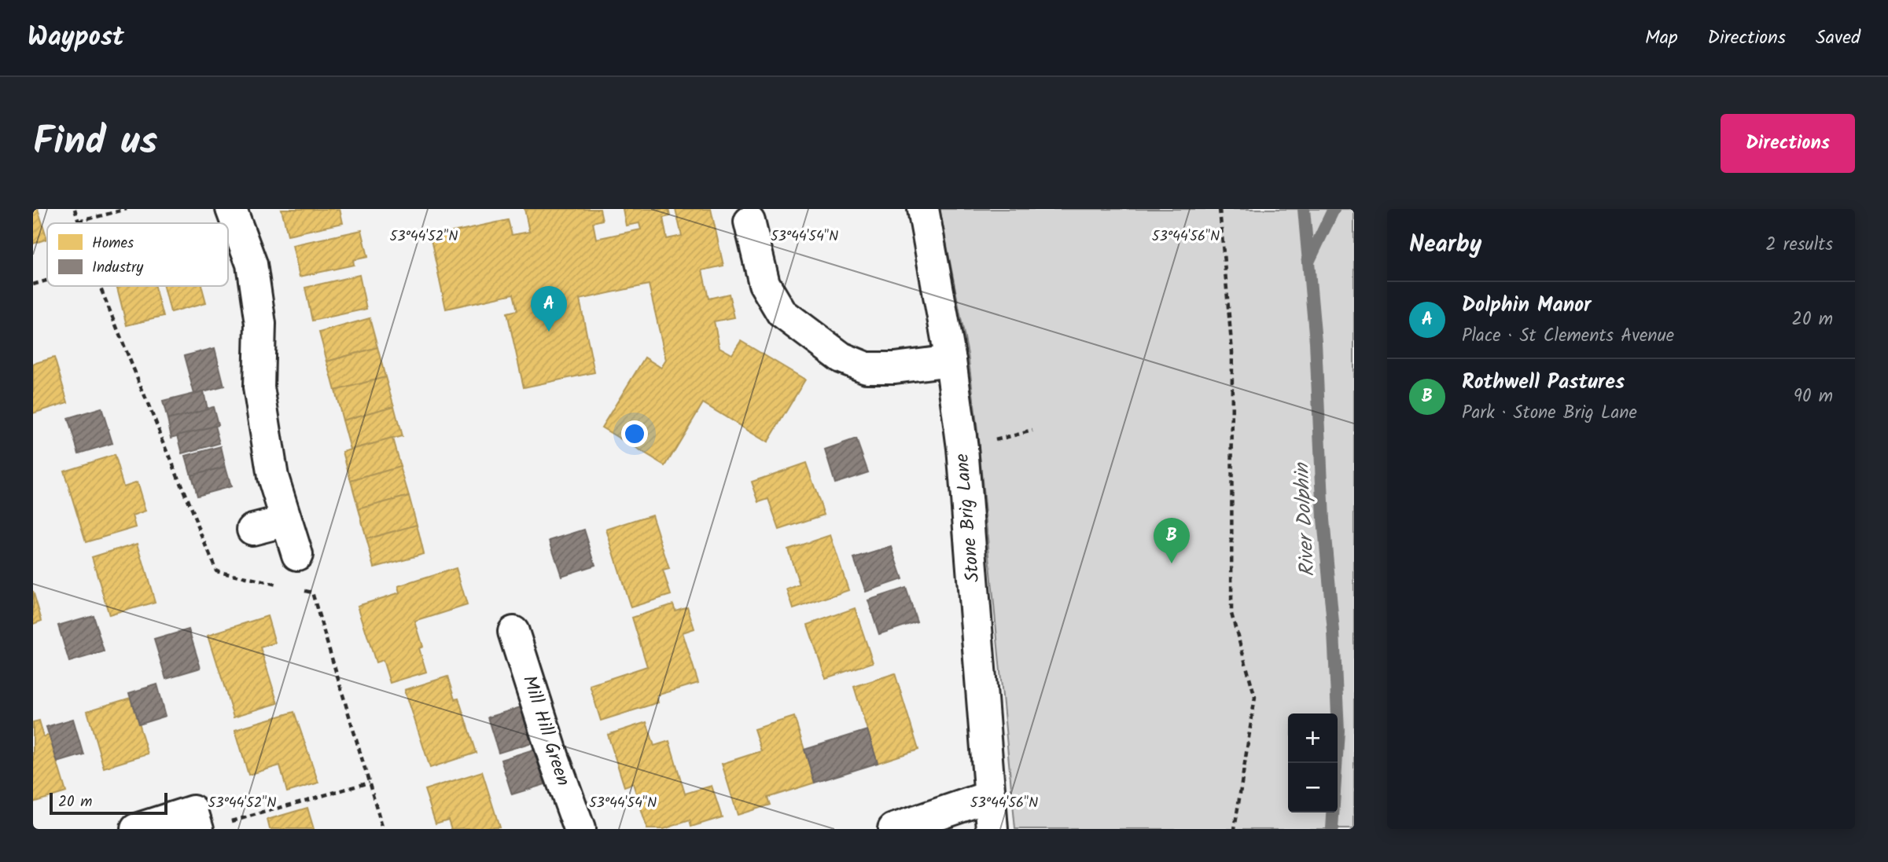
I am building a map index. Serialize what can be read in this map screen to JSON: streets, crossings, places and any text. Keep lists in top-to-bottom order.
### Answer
{
  "streets": {
    "street": ["Stone Brig Lane", "Mill Hill Green"]
  },
  "water": ["River Dolphin"],
  "legend": ["Homes", "Industry"],
  "scale_bar": "20 m",
  "page": {
    "header": "Waypost",
    "nav": ["Map", "Directions", "Saved"],
    "title": "Find us",
    "buttons": "Directions",
    "heading": ["Nearby", "2 results"],
    "list": [
      {
        "mark": "A",
        "name": "Dolphin Manor",
        "note": "Place · St Clements Avenue",
        "value": "20 m"
      },
      {
        "mark": "B",
        "name": "Rothwell Pastures",
        "note": "Park · Stone Brig Lane",
        "value": "90 m"
      }
    ],
    "pins": ["A", "B"],
    "map_buttons": ["+", "−"],
    "scale": "20 m"
  },
  "coordinates": ["53°44'52\"N", "53°44'54\"N", "53°44'56\"N"]
}
